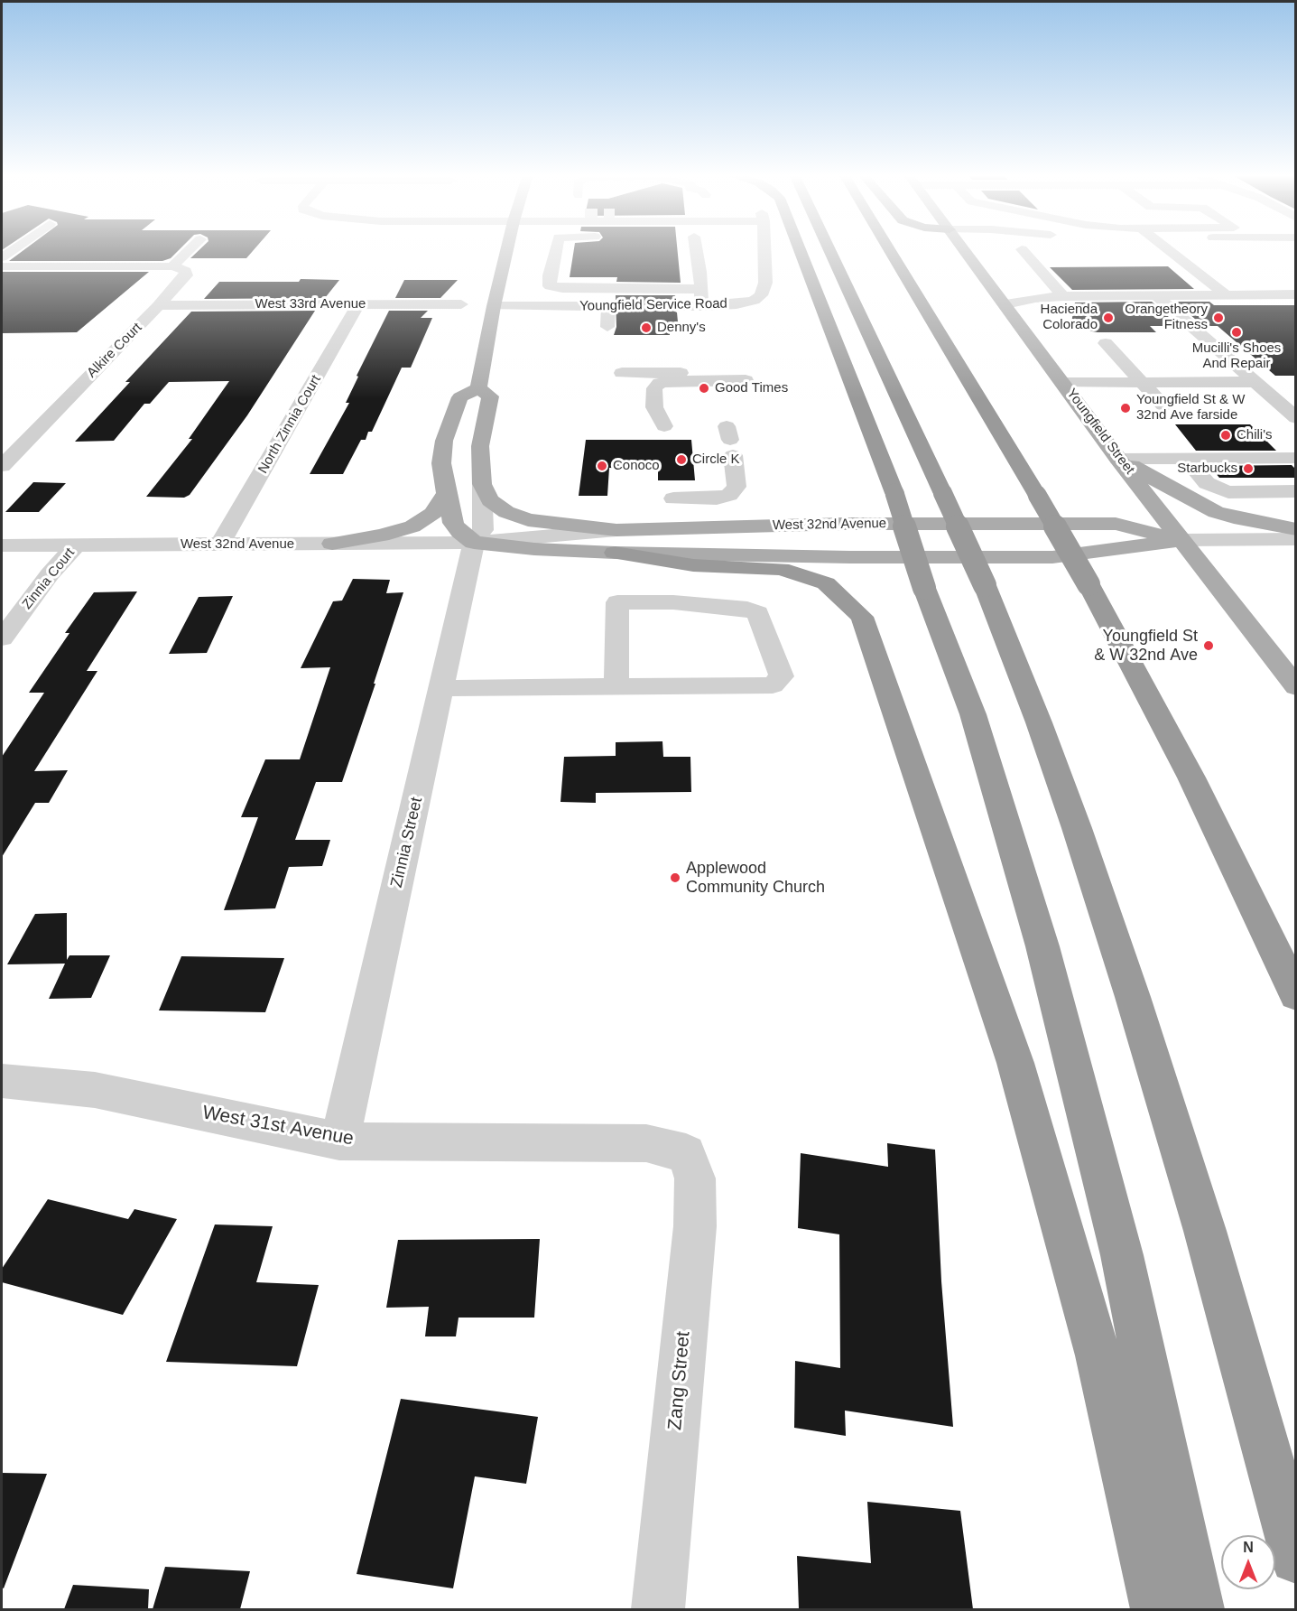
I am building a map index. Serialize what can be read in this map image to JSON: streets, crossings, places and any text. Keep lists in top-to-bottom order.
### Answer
{
  "streets": {
    "main road": ["Youngfield Street", "West 32nd Avenue"],
    "street": [
      "West 33rd Avenue",
      "Youngfield Service Road",
      "Alkire Court",
      "North Zinnia Court",
      "Zinnia Court",
      "Zinnia Street",
      "West 31st Avenue",
      "Zang Street"
    ]
  },
  "crossings": [
    ["West 33rd Avenue", "Alkire Court"],
    ["West 33rd Avenue", "North Zinnia Court"],
    ["North Zinnia Court", "West 32nd Avenue"],
    ["Youngfield Street", "West 32nd Avenue"],
    ["West 32nd Avenue", "Zinnia Court"],
    ["West 32nd Avenue", "Zinnia Street"],
    ["Zinnia Street", "West 31st Avenue"],
    ["West 31st Avenue", "Zang Street"]
  ],
  "places": [
    "Hacienda Colorado",
    "Orangetheory Fitness",
    "Denny's",
    "Mucilli's Shoes And Repair",
    "Good Times",
    "Youngfield St & W 32nd Ave farside",
    "Chili's",
    "Circle K",
    "Conoco",
    "Starbucks",
    "Youngfield St & W 32nd Ave",
    "Applewood Community Church"
  ],
  "north": "top"
}
